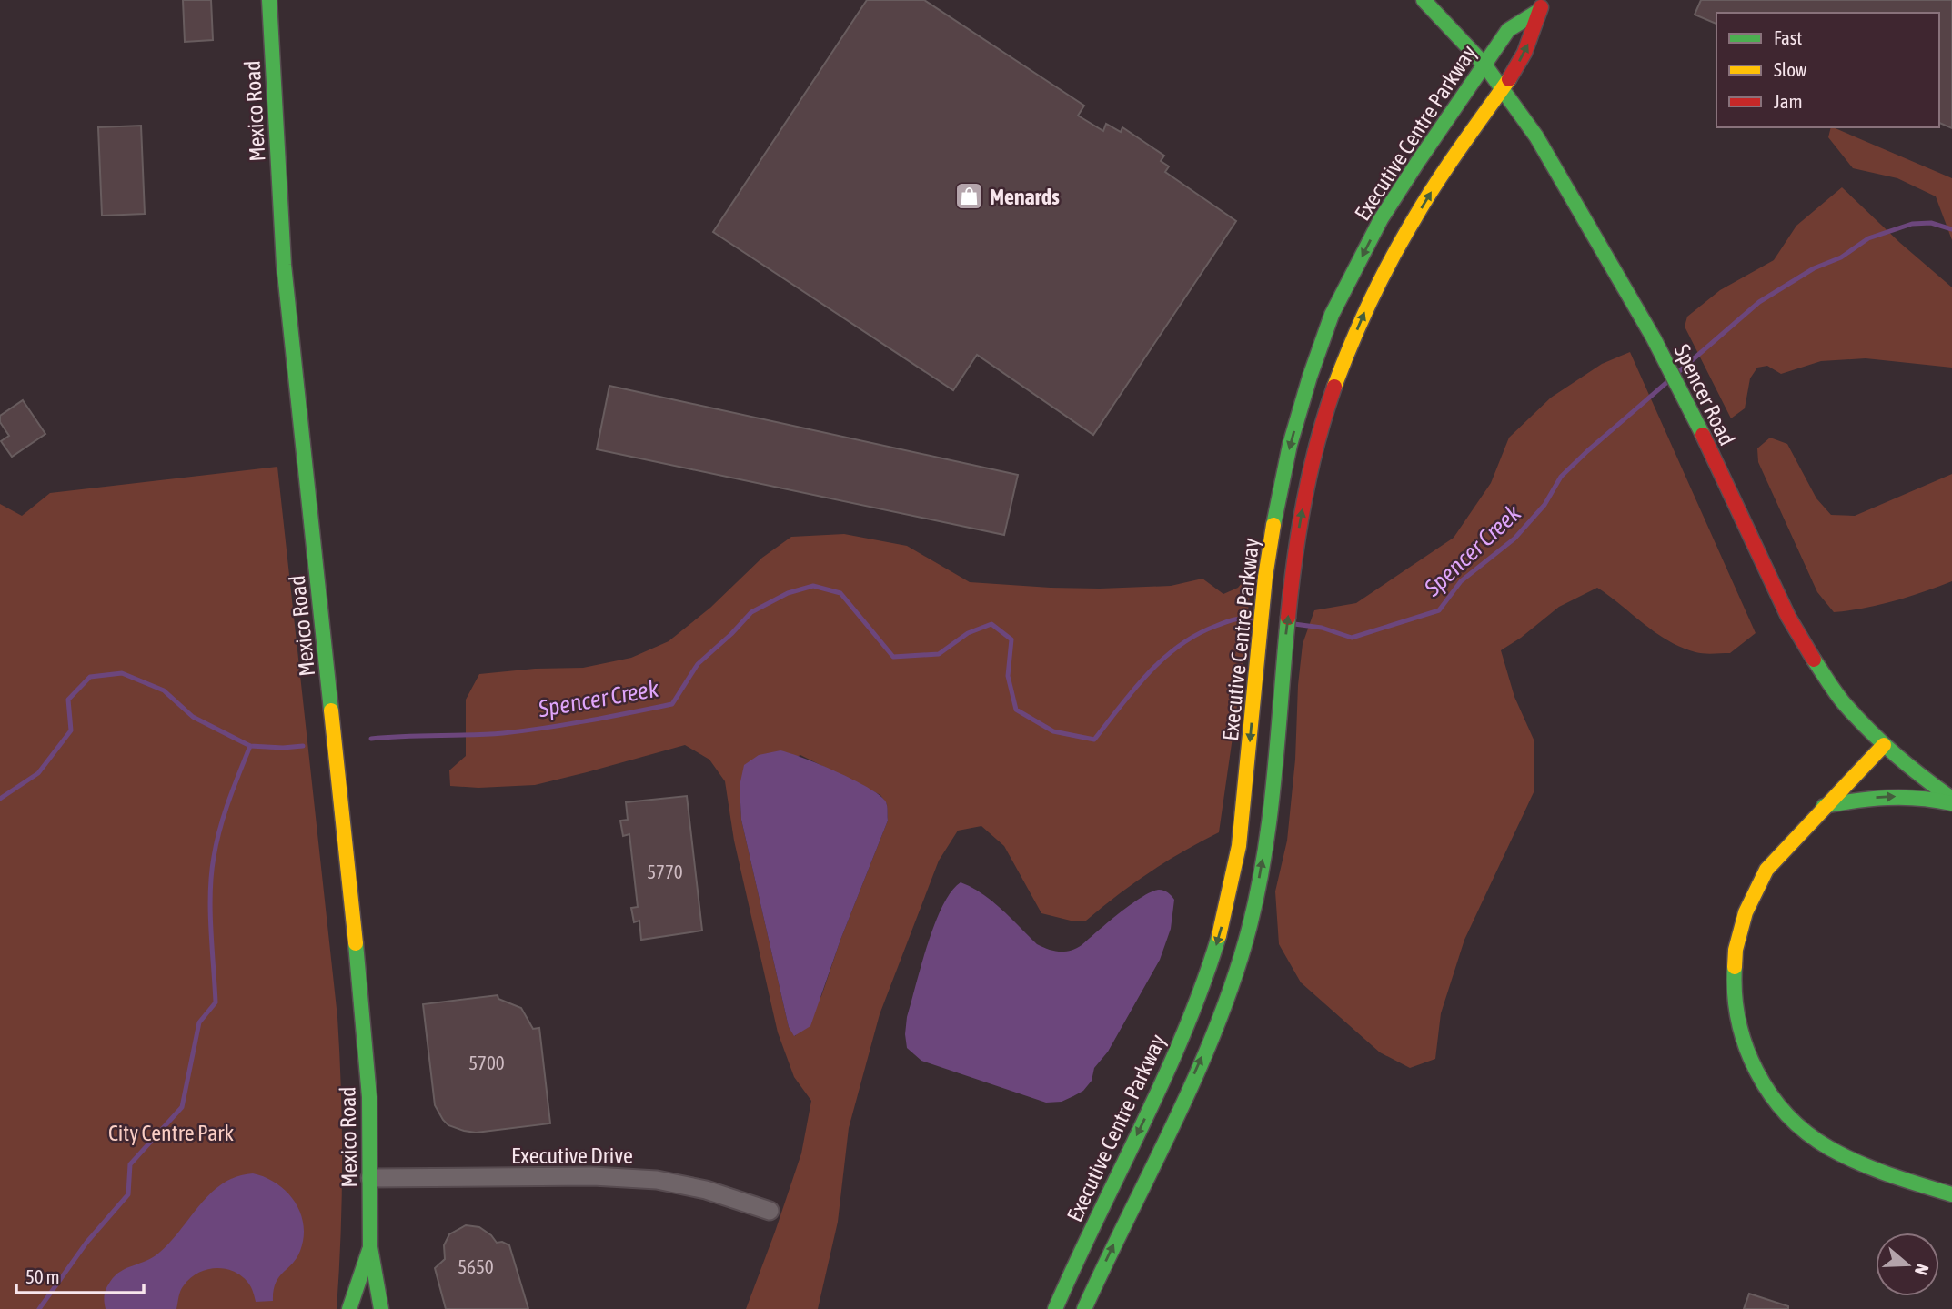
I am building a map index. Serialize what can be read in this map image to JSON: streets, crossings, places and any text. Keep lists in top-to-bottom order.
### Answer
{
  "streets": {
    "street": [
      "Mexico Road",
      "Executive Centre Parkway",
      "Spencer Road",
      "Executive Drive"
    ]
  },
  "crossings": [
    ["Mexico Road", "Executive Drive"],
    ["Executive Centre Parkway", "Spencer Road"]
  ],
  "water": ["Spencer Creek"],
  "parks": ["City Centre Park"],
  "places": {
    "shop": ["Menards"]
  },
  "house_numbers": ["5770", "5700", "5650"],
  "legend": ["Fast", "Slow", "Jam"],
  "scale_bar": "50 m",
  "north": "right"
}
